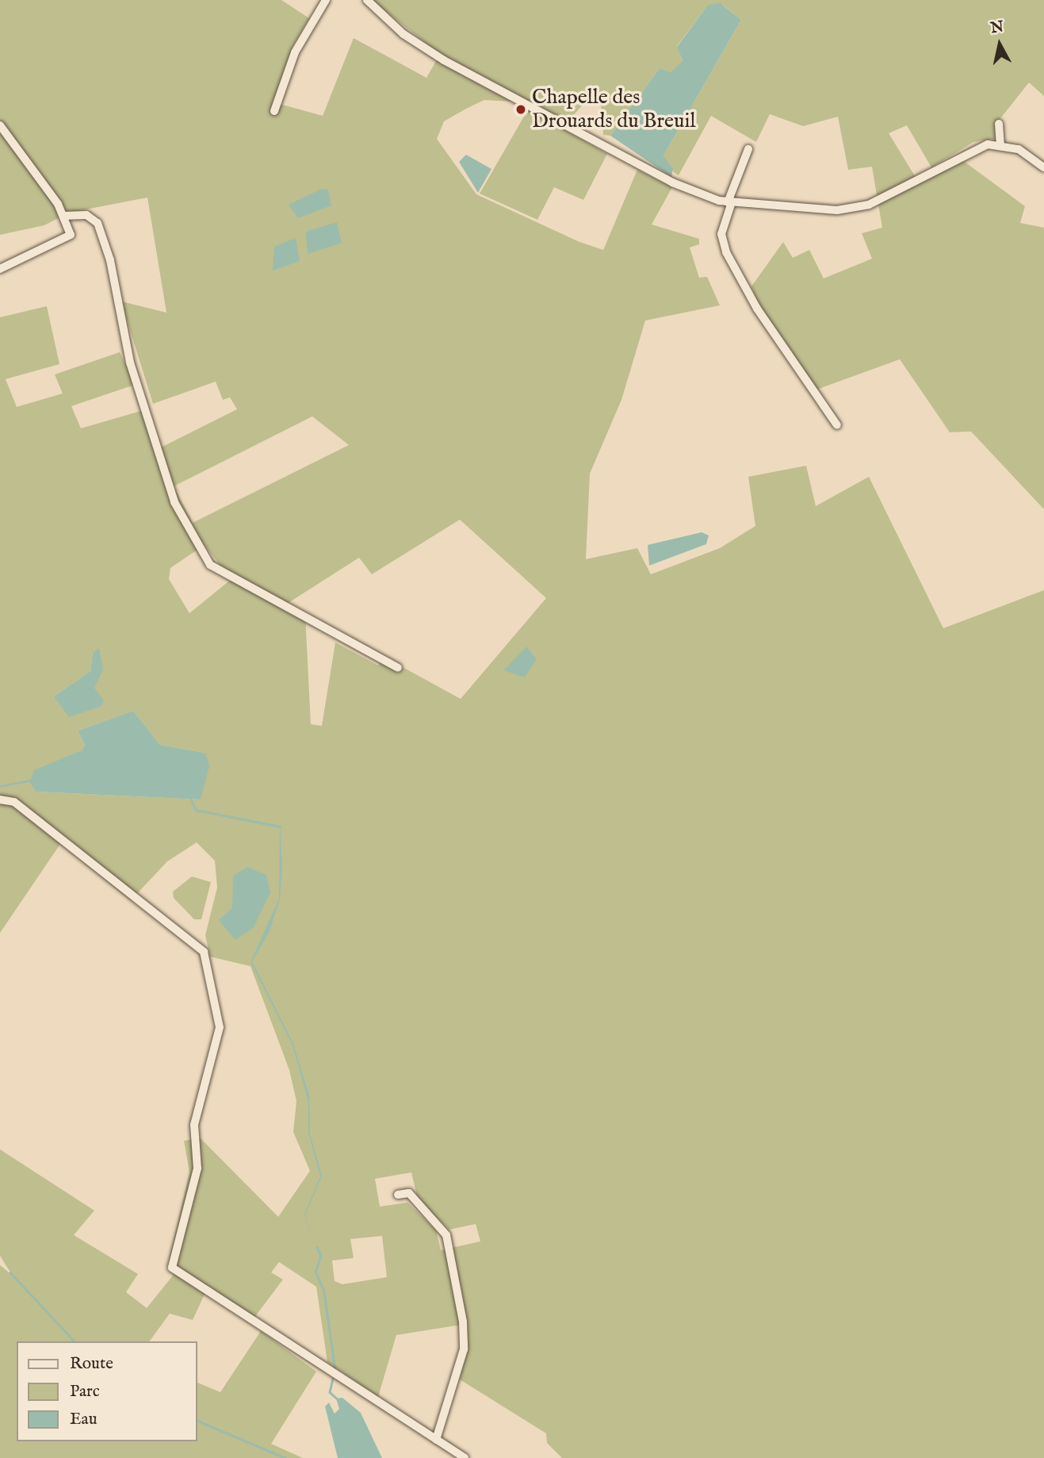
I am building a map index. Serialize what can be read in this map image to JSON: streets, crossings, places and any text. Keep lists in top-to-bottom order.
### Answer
{
  "places": ["Chapelle des Drouards du Breuil"],
  "legend": ["Route", "Parc", "Eau"],
  "north": "top"
}
